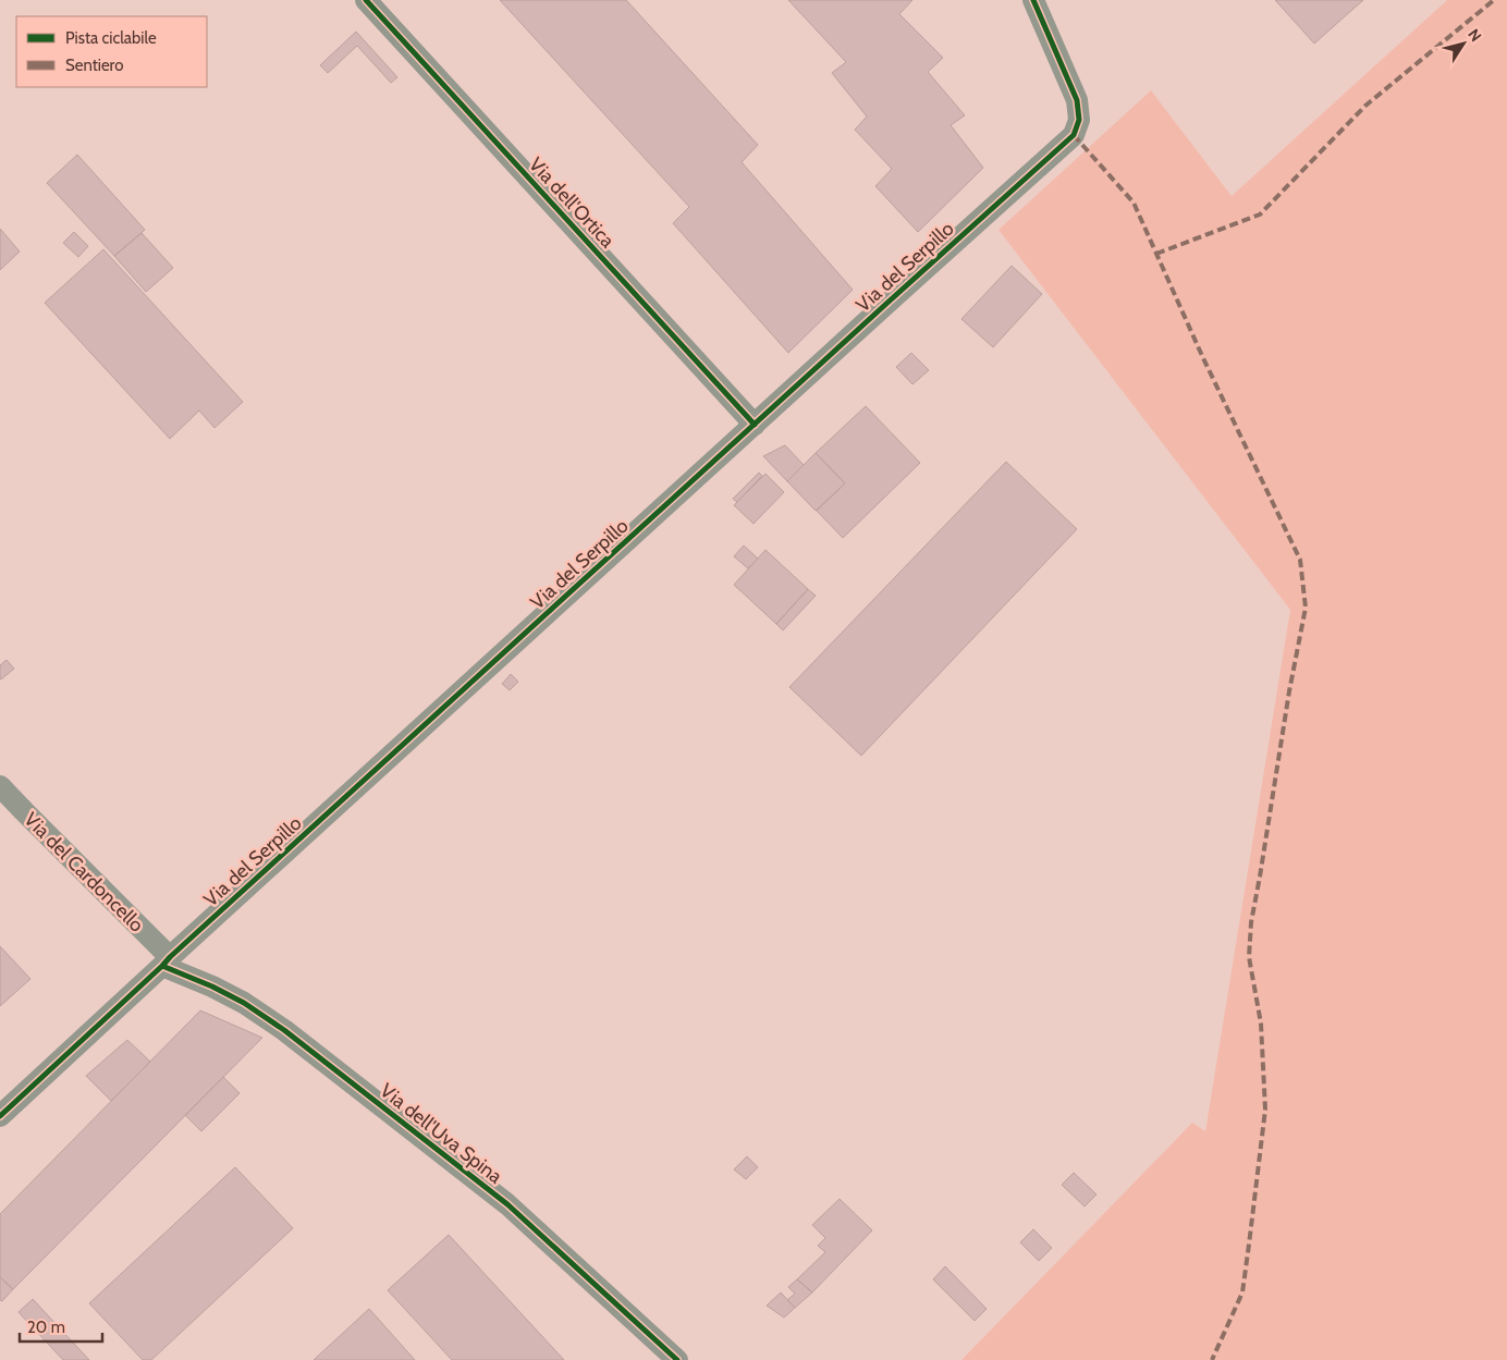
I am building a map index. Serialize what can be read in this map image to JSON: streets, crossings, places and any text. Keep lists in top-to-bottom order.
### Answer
{
  "streets": {
    "street": [
      "Via dell'Ortica",
      "Via del Serpillo",
      "Via del Cardoncello",
      "Via dell'Uva Spina"
    ]
  },
  "crossings": [
    ["Via dell'Ortica", "Via del Serpillo"],
    ["Via del Serpillo", "Via del Cardoncello"],
    ["Via del Serpillo", "Via dell'Uva Spina"],
    ["Via del Cardoncello", "Via dell'Uva Spina"]
  ],
  "legend": ["Pista ciclabile", "Sentiero"],
  "scale_bar": "20 m",
  "north": "top right"
}
